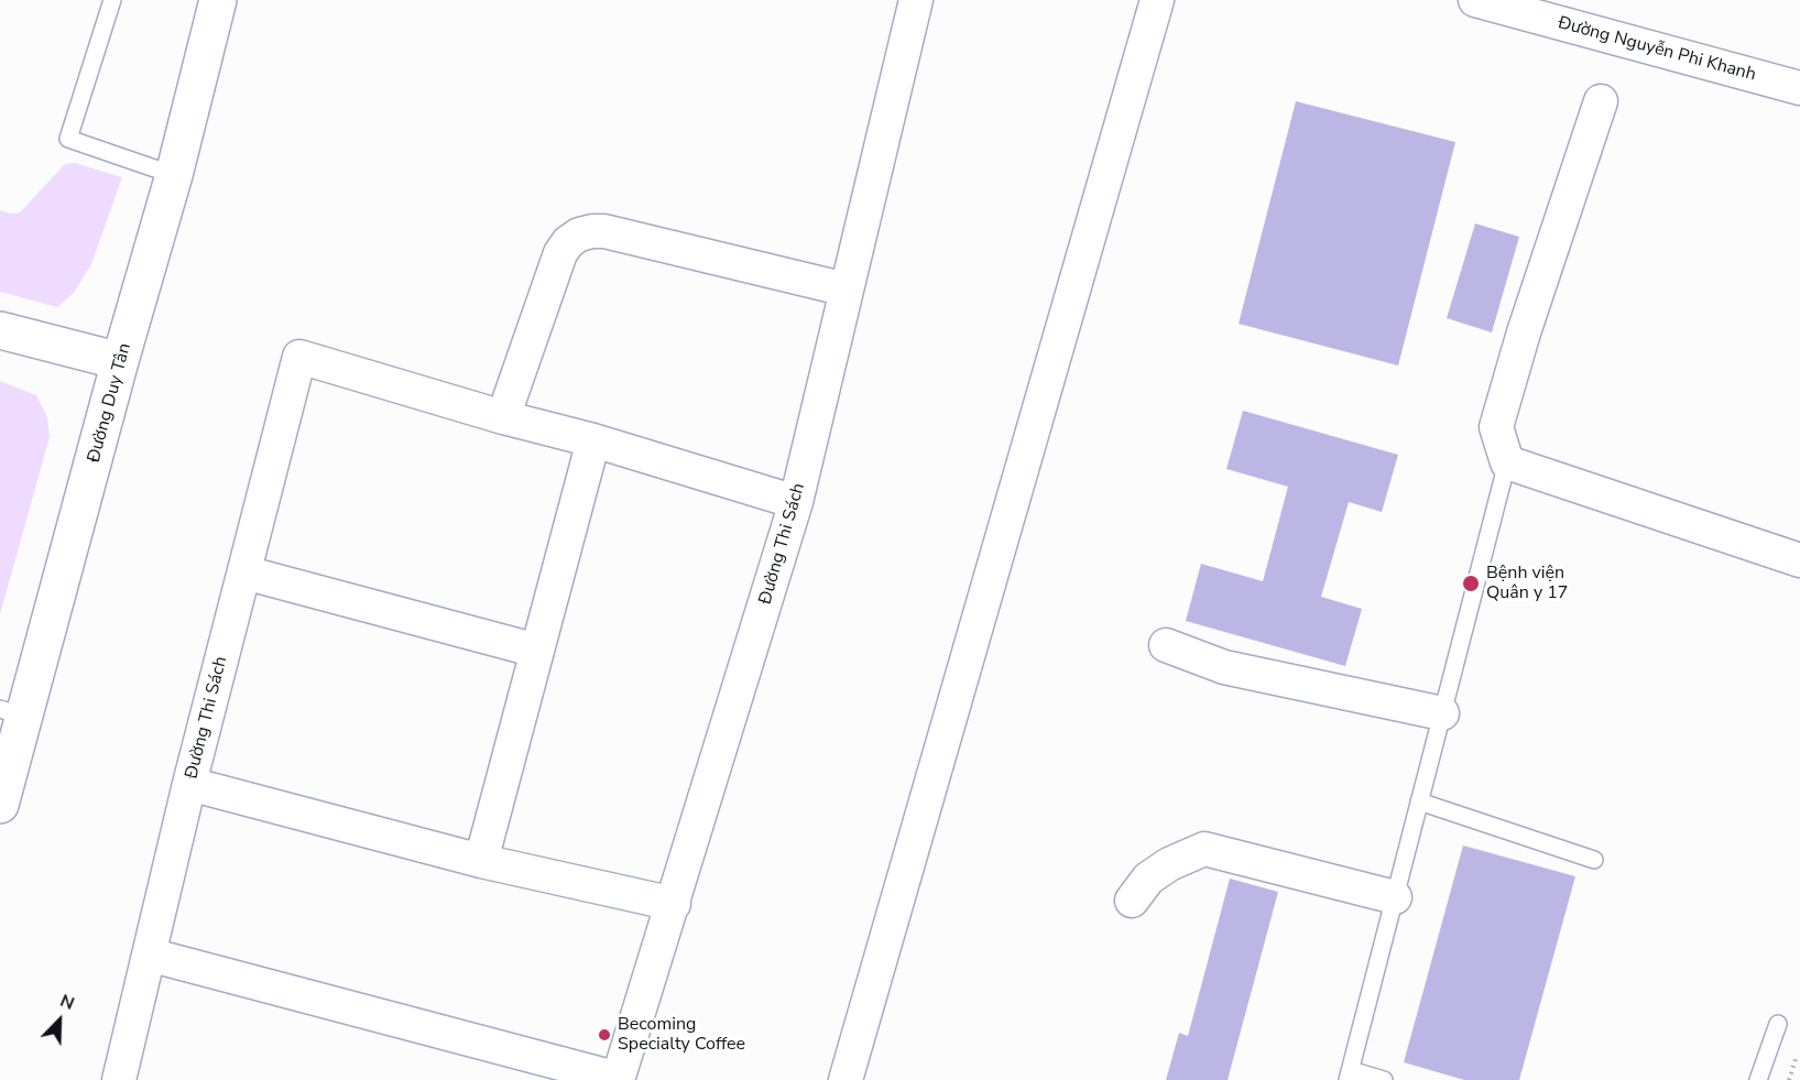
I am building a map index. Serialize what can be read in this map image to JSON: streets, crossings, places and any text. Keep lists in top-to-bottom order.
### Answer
{
  "streets": {
    "street": ["Đường Nguyễn Phi Khanh", "Đường Duy Tân", "Đường Thi Sách"]
  },
  "places": ["Bệnh viện Quân y 17", "Becoming Specialty Coffee"],
  "north": "top right"
}
